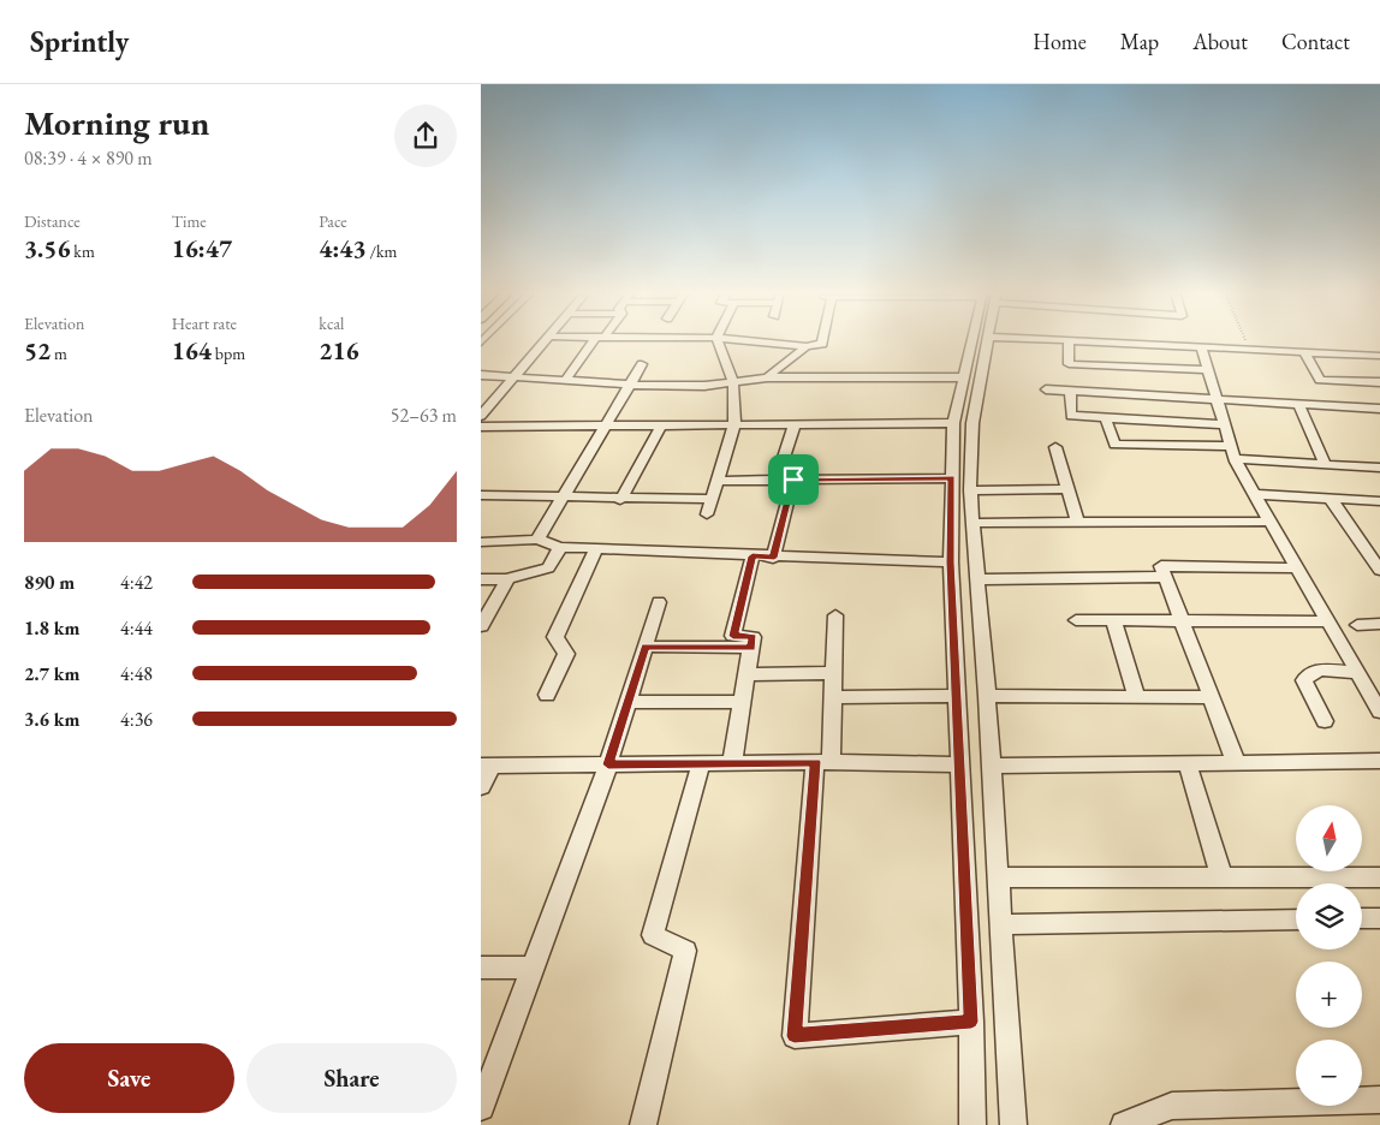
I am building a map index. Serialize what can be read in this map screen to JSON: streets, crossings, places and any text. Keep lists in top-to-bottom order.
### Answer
{
  "north": "top",
  "page": {
    "header": "Sprintly",
    "nav": [
      "Home",
      "Map",
      "About",
      "Contact"
    ],
    "heading": ["Morning run", "08:39 · 4 × 890 m"],
    "stats": [
      ["Distance", "3.56 km"],
      ["Time", "16:47"],
      ["Pace", "4:43 /km"],
      ["Elevation", "52 m"],
      ["Heart rate", "164 bpm"],
      ["kcal", "216"]
    ],
    "chart": ["Elevation", "52–63 m"],
    "list": [
      {
        "name": "890 m",
        "note": "4:42"
      },
      {
        "name": "1.8 km",
        "note": "4:44"
      },
      {
        "name": "2.7 km",
        "note": "4:48"
      },
      {
        "name": "3.6 km",
        "note": "4:36"
      }
    ],
    "map_buttons": ["+", "−"],
    "buttons": ["Save", "Share"]
  }
}
